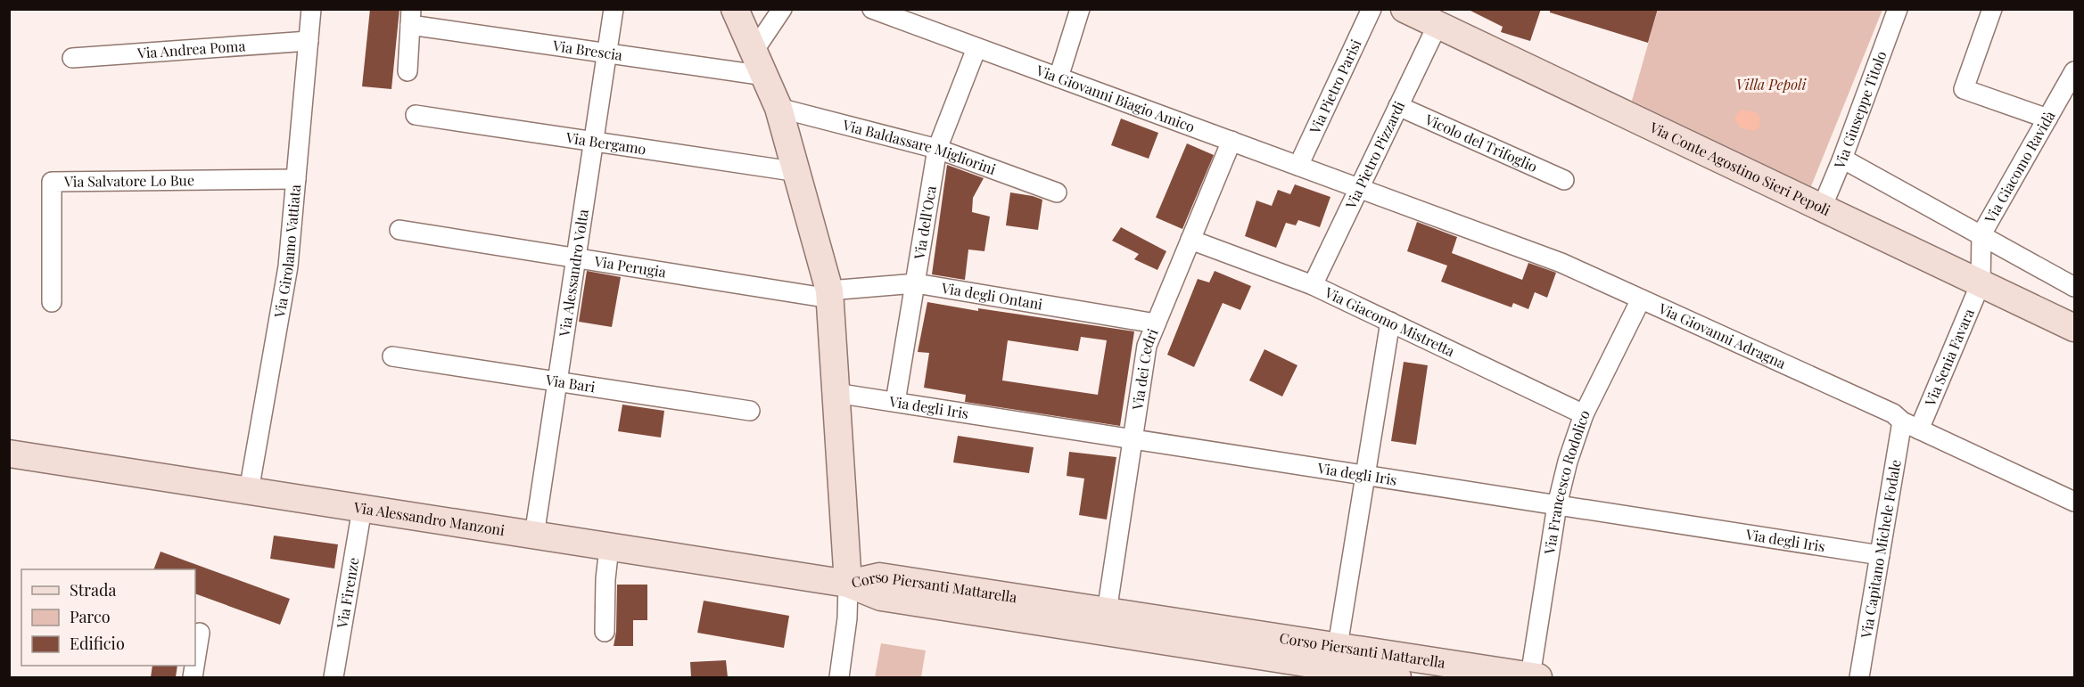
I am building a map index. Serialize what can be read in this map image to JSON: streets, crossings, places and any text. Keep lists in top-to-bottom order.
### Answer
{
  "streets": {
    "main road": ["Via Conte Agostino Sieri Pepoli", "Via Alessandro Manzoni", "Corso Piersanti Mattarella"],
    "street": [
      "Via Andrea Poma",
      "Via Brescia",
      "Via Pietro Parisi",
      "Via Giovanni Biagio Amico",
      "Via Giuseppe Titolo",
      "Via Bergamo",
      "Vicolo del Trifoglio",
      "Via Baldassare Migliorini",
      "Via Pietro Pizzardi",
      "Via Giacomo Ravidà",
      "Via Salvatore Lo Bue",
      "Via dell'Oca",
      "Via Girolamo Vattiata",
      "Via Perugia",
      "Via Alessandro Volta",
      "Via degli Ontani",
      "Via Giacomo Mistretta",
      "Via Giovanni Adragna",
      "Via Senia Favara",
      "Via dei Cedri",
      "Via Bari",
      "Via degli Iris",
      "Via Francesco Rodolico",
      "Via Capitano Michele Fodale",
      "Via Firenze"
    ]
  },
  "crossings": [
    ["Via Andrea Poma", "Via Girolamo Vattiata"],
    ["Via Brescia", "Via Alessandro Volta"],
    ["Via Pietro Parisi", "Via Giovanni Biagio Amico"],
    ["Via Giovanni Biagio Amico", "Via Pietro Pizzardi"],
    ["Via Giovanni Biagio Amico", "Via dell'Oca"],
    ["Via Giovanni Biagio Amico", "Via Giovanni Adragna"],
    ["Via Giovanni Biagio Amico", "Via dei Cedri"],
    ["Via Giuseppe Titolo", "Via Conte Agostino Sieri Pepoli"],
    ["Via Bergamo", "Via Alessandro Volta"],
    ["Vicolo del Trifoglio", "Via Pietro Pizzardi"],
    ["Via Baldassare Migliorini", "Via dell'Oca"],
    ["Via Pietro Pizzardi", "Via Conte Agostino Sieri Pepoli"],
    ["Via Pietro Pizzardi", "Via Giacomo Mistretta"],
    ["Via Pietro Pizzardi", "Via Giovanni Adragna"],
    ["Via Conte Agostino Sieri Pepoli", "Via Senia Favara"],
    ["Via Salvatore Lo Bue", "Via Girolamo Vattiata"],
    ["Via dell'Oca", "Via degli Ontani"],
    ["Via dell'Oca", "Via degli Iris"],
    ["Via Girolamo Vattiata", "Via Alessandro Manzoni"],
    ["Via Perugia", "Via Alessandro Volta"],
    ["Via Perugia", "Via degli Ontani"],
    ["Via Alessandro Volta", "Via Bari"],
    ["Via Alessandro Volta", "Via Alessandro Manzoni"],
    ["Via degli Ontani", "Via dei Cedri"],
    ["Via Giacomo Mistretta", "Via dei Cedri"],
    ["Via Giacomo Mistretta", "Via Francesco Rodolico"],
    ["Via Giovanni Adragna", "Via Senia Favara"],
    ["Via Giovanni Adragna", "Via Francesco Rodolico"],
    ["Via Giovanni Adragna", "Via Capitano Michele Fodale"],
    ["Via dei Cedri", "Via degli Iris"],
    ["Via dei Cedri", "Corso Piersanti Mattarella"],
    ["Via degli Iris", "Via Francesco Rodolico"],
    ["Via degli Iris", "Via Capitano Michele Fodale"],
    ["Via Francesco Rodolico", "Corso Piersanti Mattarella"],
    ["Via Alessandro Manzoni", "Corso Piersanti Mattarella"],
    ["Via Alessandro Manzoni", "Via Firenze"]
  ],
  "parks": ["Villa Pepoli"],
  "legend": ["Strada", "Parco", "Edificio"]
}
